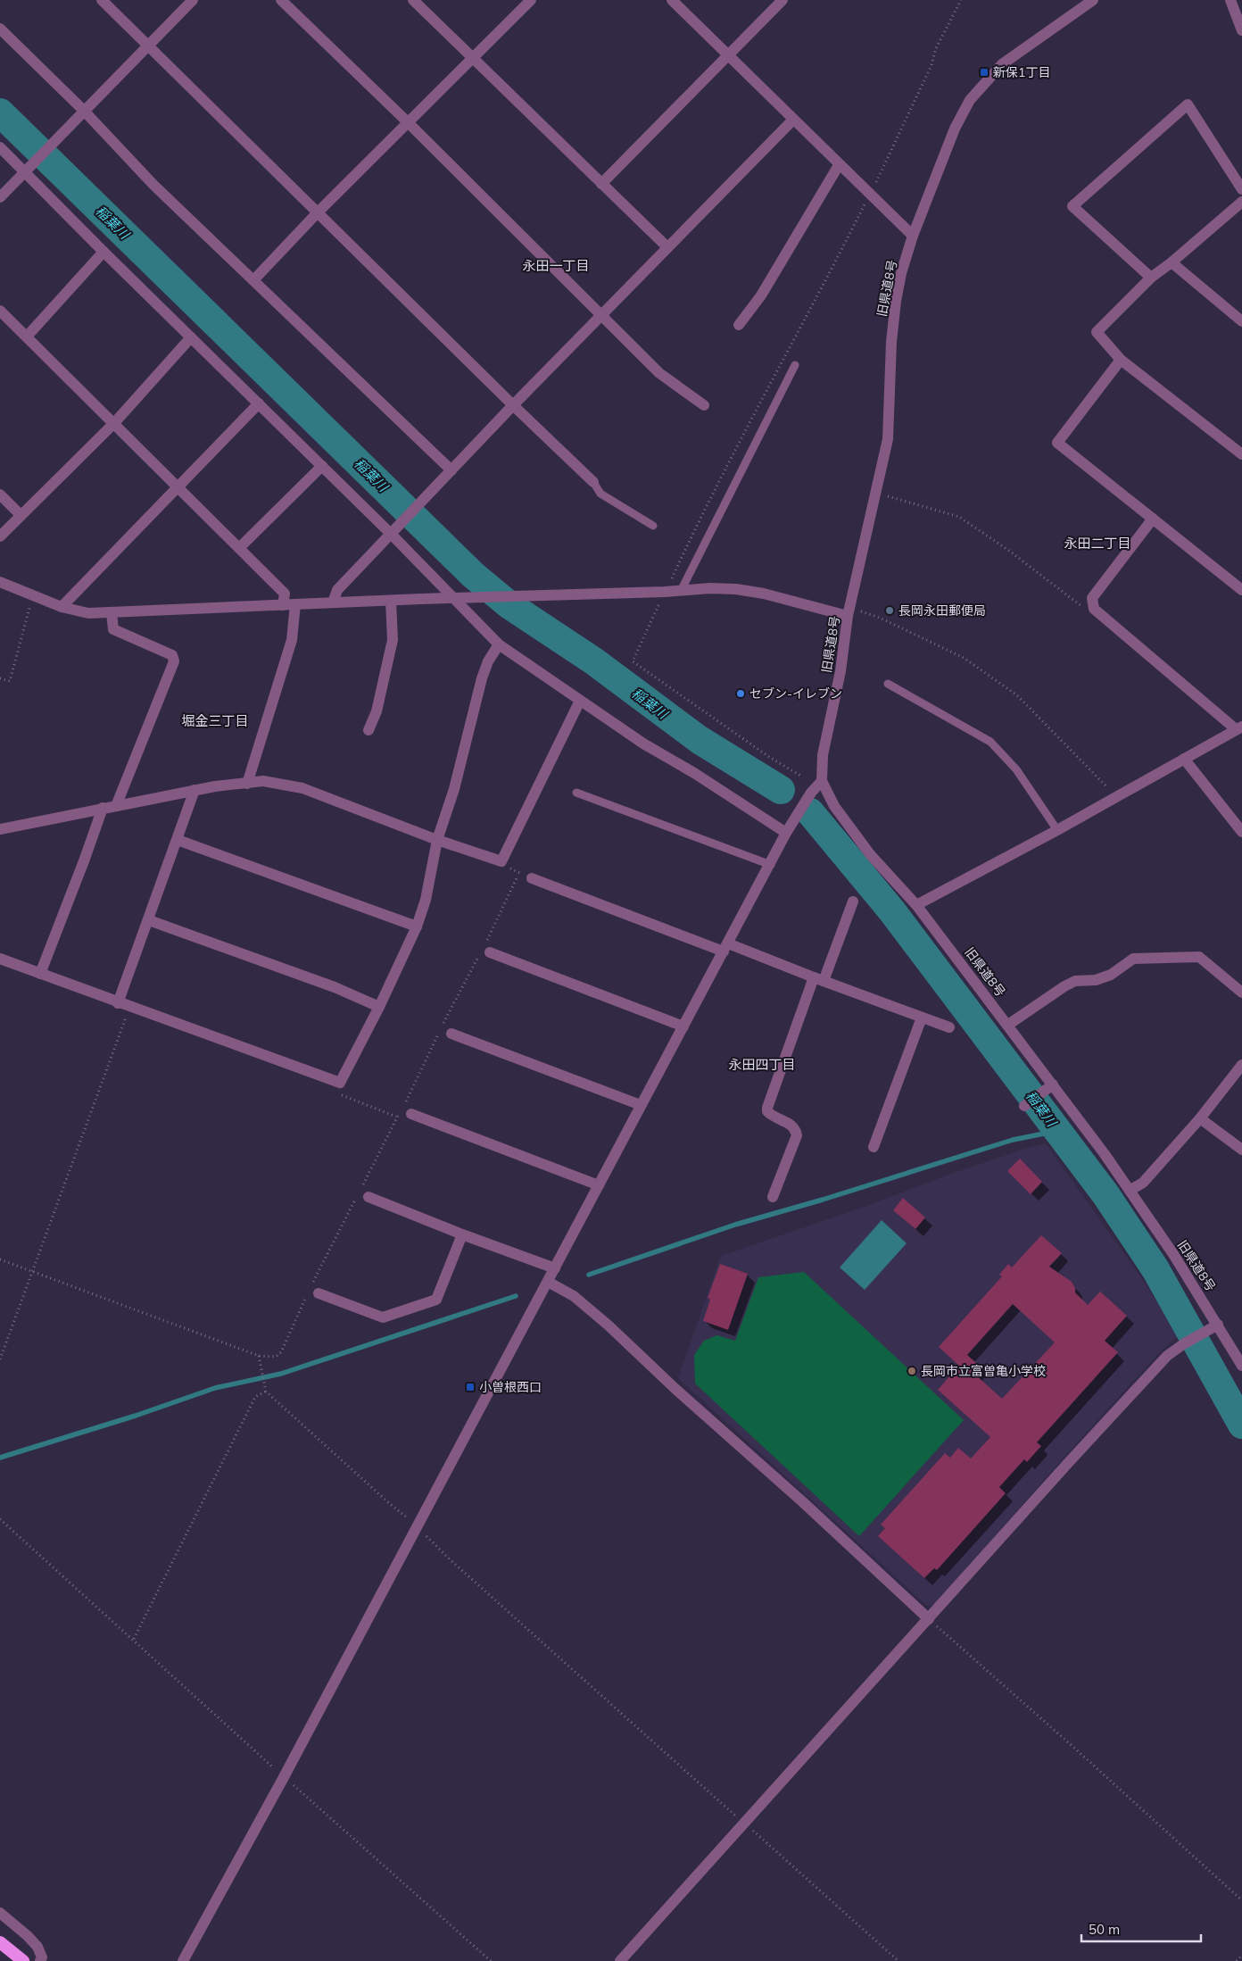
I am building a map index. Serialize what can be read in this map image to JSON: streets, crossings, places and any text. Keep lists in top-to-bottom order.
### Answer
{
  "streets": {
    "street": ["旧県道8号"]
  },
  "districts": [
    "永田一丁目",
    "永田二丁目",
    "堀金三丁目",
    "永田四丁目"
  ],
  "water": ["稲葉川"],
  "places": {
    "transit": ["新保1丁目", "小曽根西口"],
    "other": ["長岡永田郵便局", "セブン-イレブン", "長岡市立富曽亀小学校"]
  },
  "scale_bar": "50 m"
}
